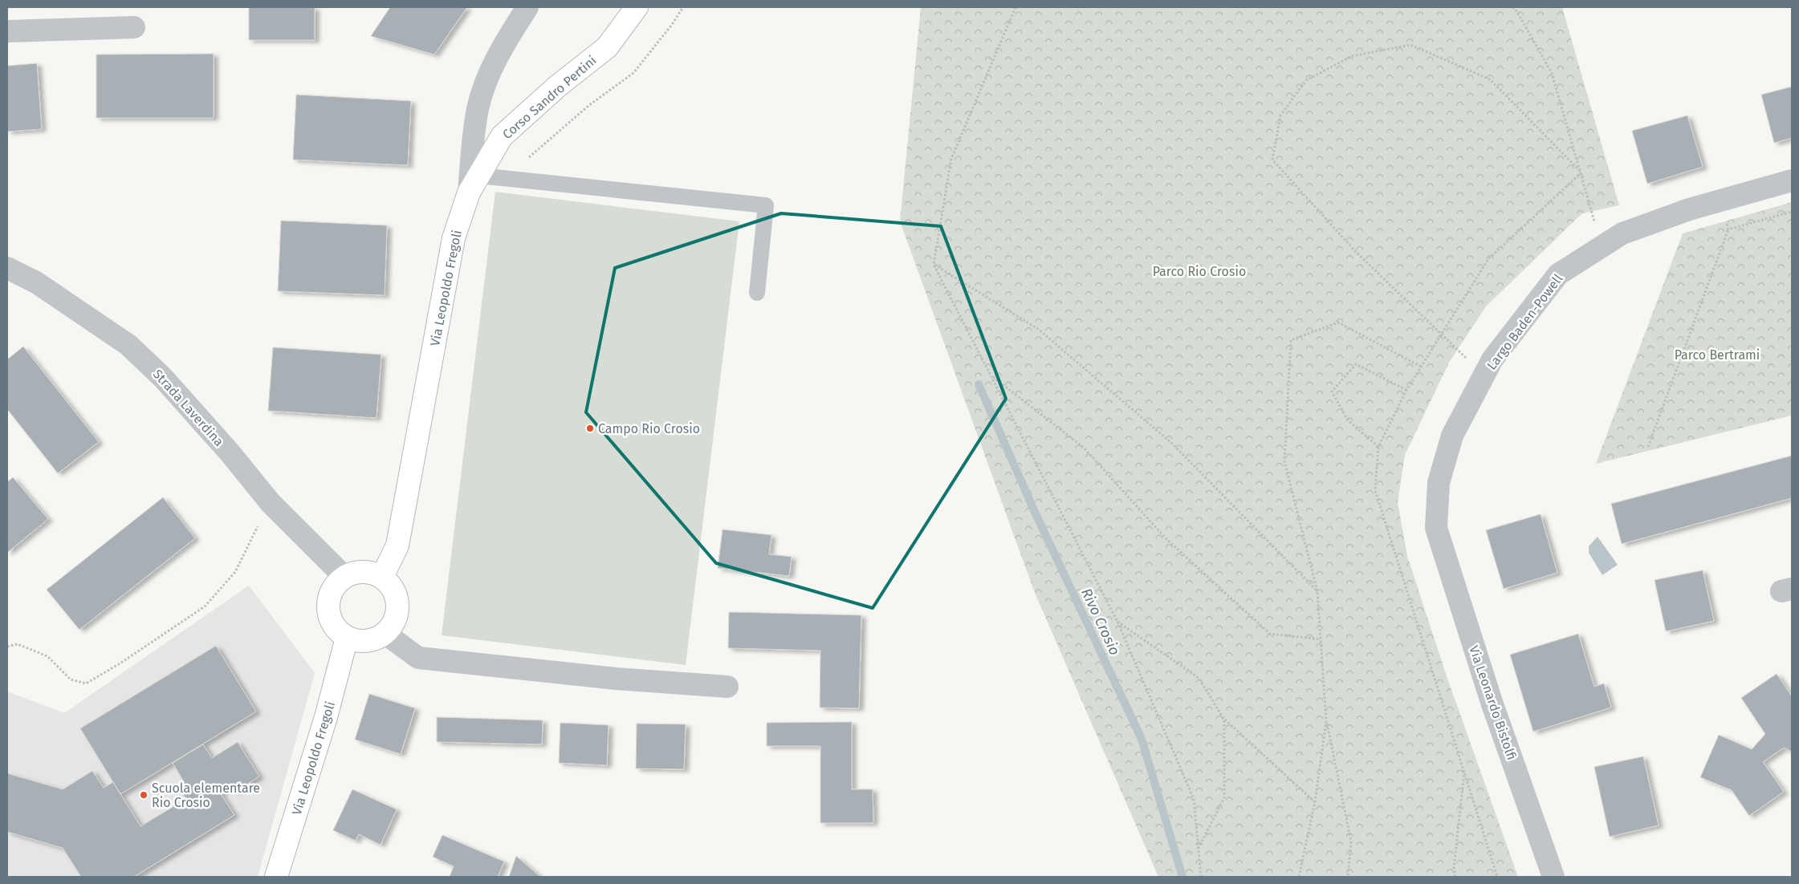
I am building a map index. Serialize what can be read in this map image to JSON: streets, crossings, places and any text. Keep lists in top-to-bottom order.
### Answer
{
  "streets": {
    "street": [
      "Corso Sandro Pertini",
      "Via Leopoldo Fregoli",
      "Largo Baden-Powell",
      "Strada Laverdina",
      "Via Leonardo Bistolfi"
    ]
  },
  "crossings": [
    ["Corso Sandro Pertini", "Via Leopoldo Fregoli"],
    ["Via Leopoldo Fregoli", "Strada Laverdina"],
    ["Largo Baden-Powell", "Via Leonardo Bistolfi"]
  ],
  "water": ["Rivo Crosio"],
  "parks": ["Parco Rio Crosio", "Parco Bertrami"],
  "places": ["Campo Rio Crosio", "Scuola elementare Rio Crosio"]
}
